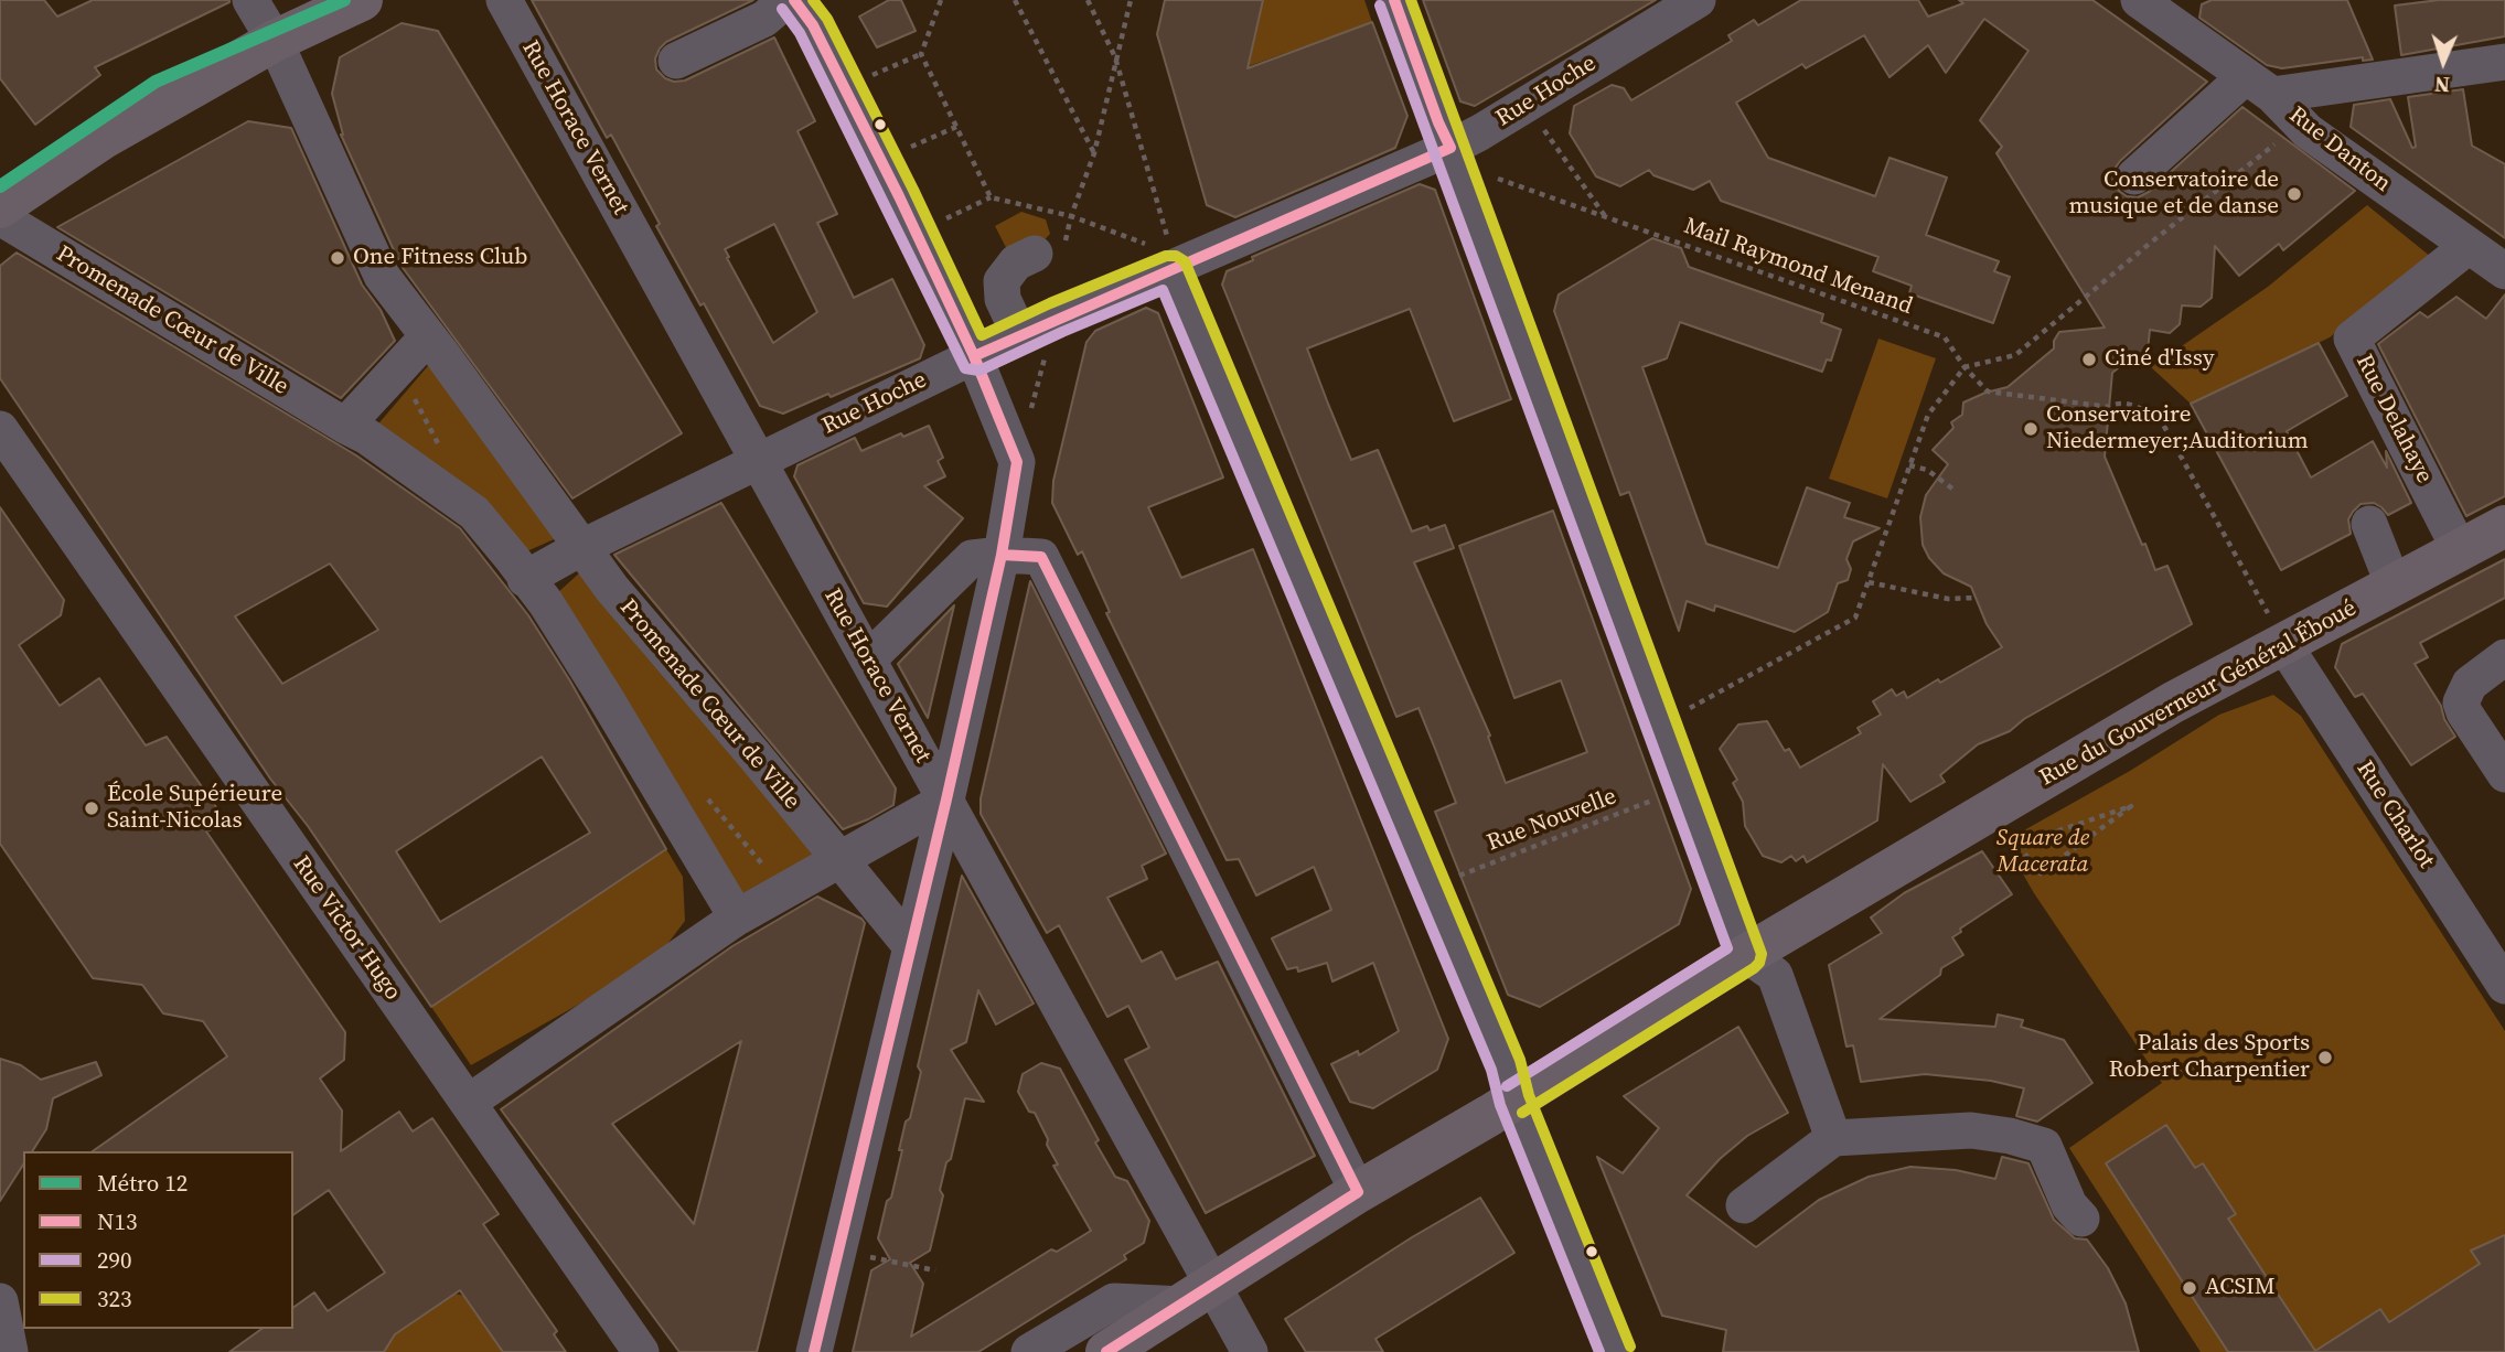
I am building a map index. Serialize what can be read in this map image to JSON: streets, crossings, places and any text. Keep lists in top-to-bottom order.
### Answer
{
  "streets": {
    "main road": ["Rue du Gouverneur Général Éboué"],
    "street": [
      "Rue Hoche",
      "Rue Horace Vernet",
      "Rue Danton",
      "Promenade Cœur de Ville",
      "Rue Delahaye",
      "Rue Charlot",
      "Rue Victor Hugo"
    ],
    "path": ["Mail Raymond Menand", "Rue Nouvelle"]
  },
  "crossings": [
    ["Rue Hoche", "Rue Horace Vernet"],
    ["Rue Horace Vernet", "Rue du Gouverneur Général Éboué"],
    ["Rue Danton", "Rue Delahaye"],
    ["Mail Raymond Menand", "Rue du Gouverneur Général Éboué"],
    ["Mail Raymond Menand", "Rue Charlot"],
    ["Rue Delahaye", "Rue du Gouverneur Général Éboué"],
    ["Rue du Gouverneur Général Éboué", "Rue Charlot"]
  ],
  "parks": ["Square de Macerata"],
  "places": [
    "Conservatoire de musique et de danse",
    "One Fitness Club",
    "Ciné d'Issy",
    "Conservatoire Niedermeyer;Auditorium",
    "École Supérieure Saint-Nicolas",
    "Palais des Sports Robert Charpentier",
    "ACSIM"
  ],
  "lines": [
    "metro line 12",
    "transit line N13",
    "transit line 323",
    "transit line 290"
  ],
  "legend": [
    "Métro 12",
    "N13",
    "290",
    "323"
  ],
  "north": "bottom"
}
